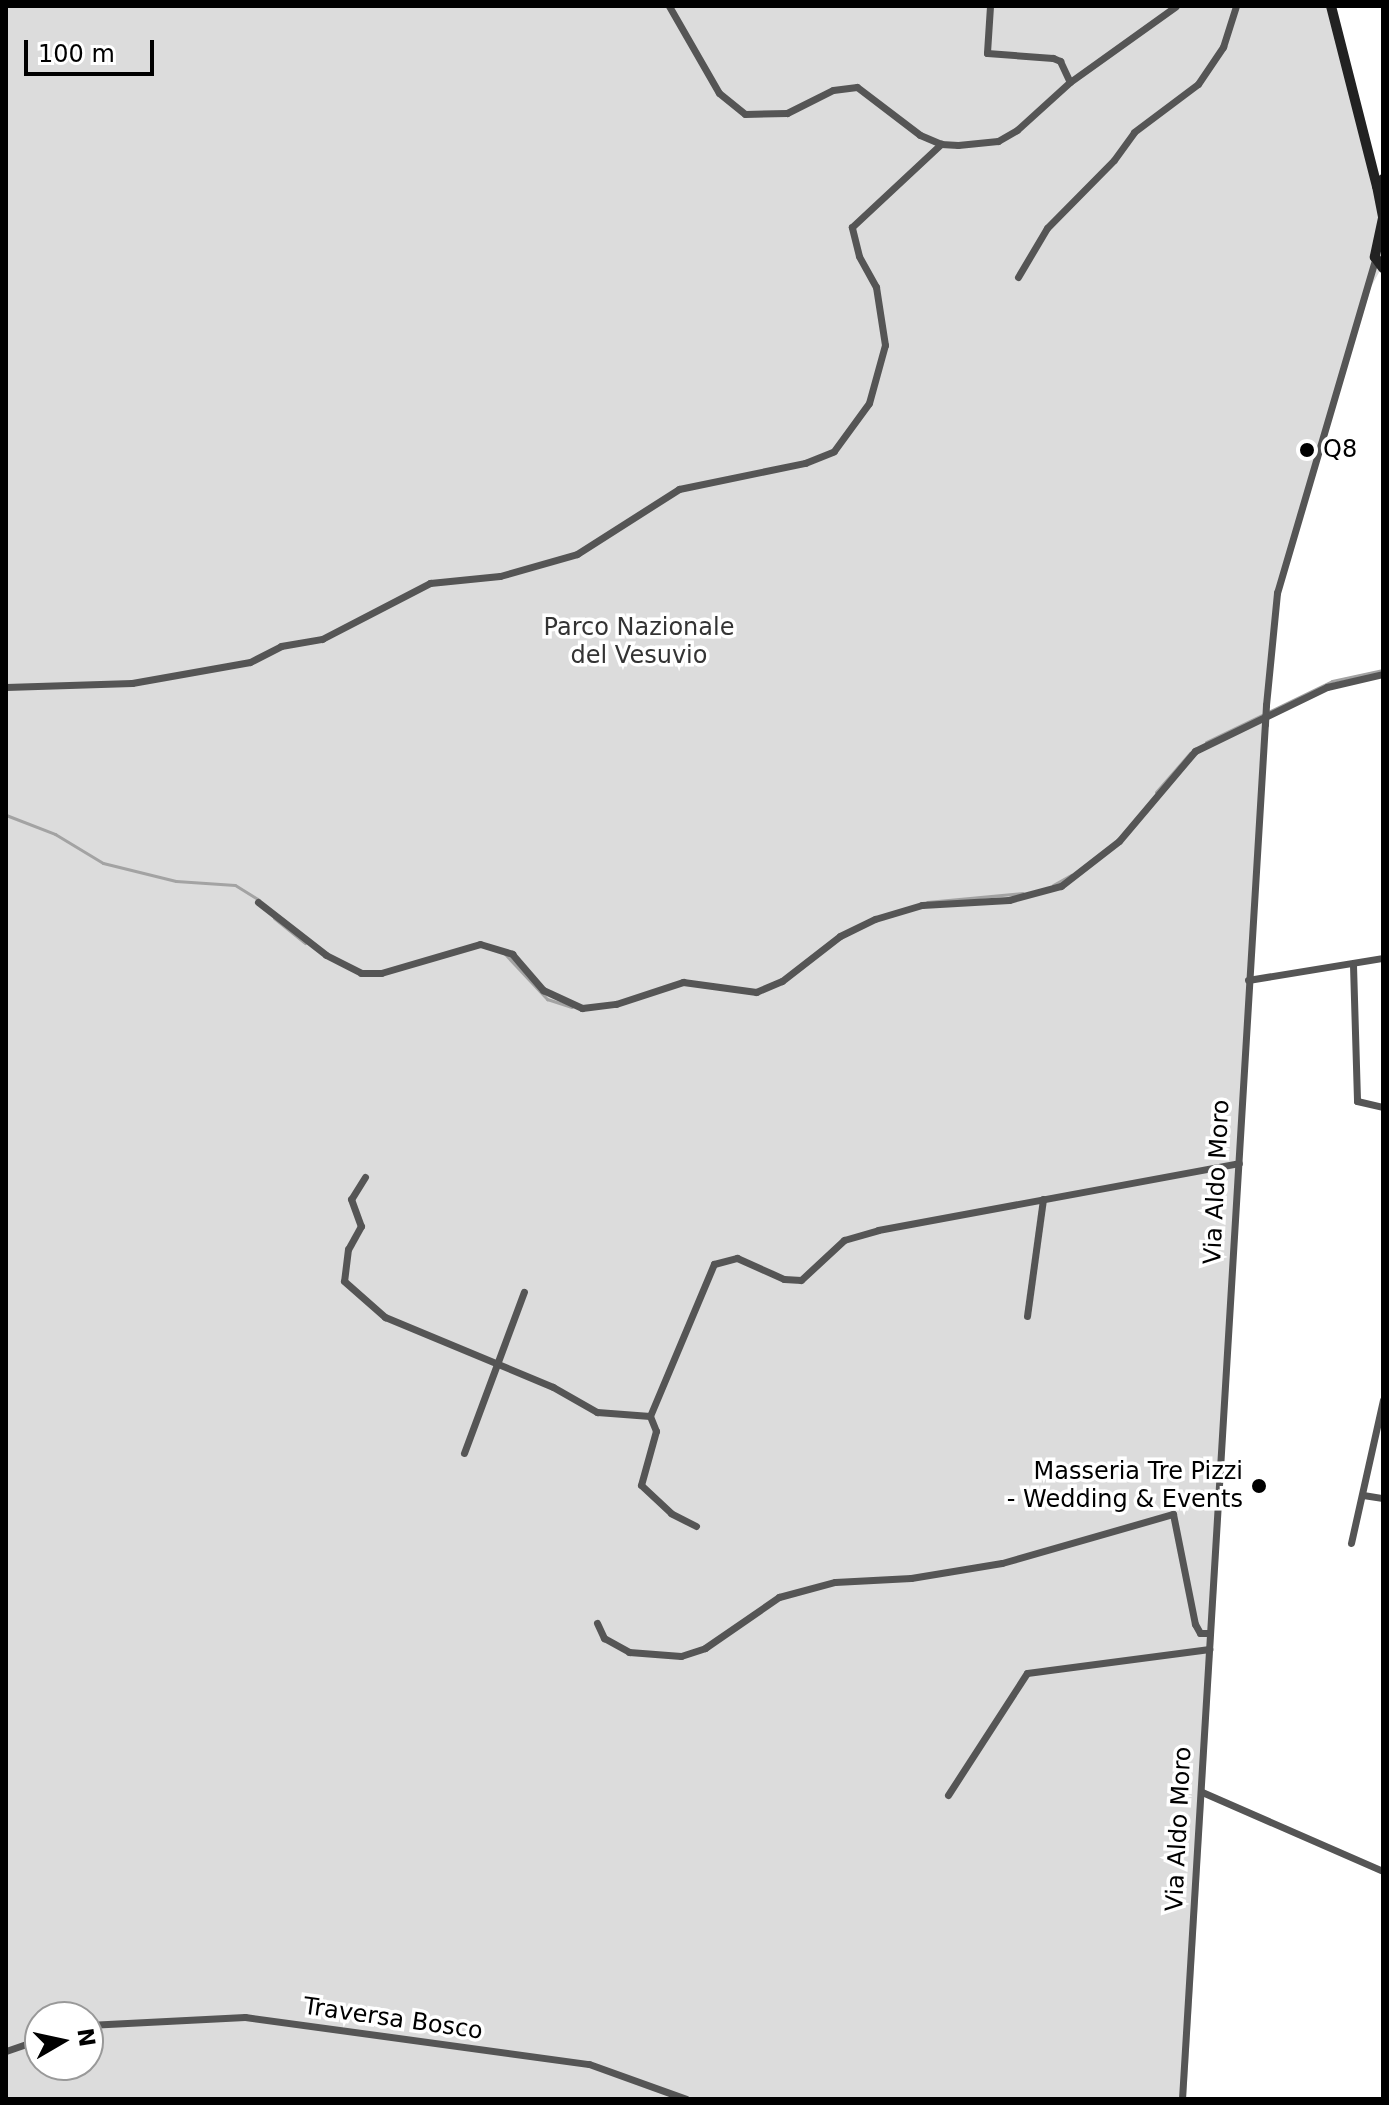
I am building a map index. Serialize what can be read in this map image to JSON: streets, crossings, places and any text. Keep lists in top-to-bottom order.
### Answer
{
  "streets": {
    "street": ["Via Aldo Moro", "Traversa Bosco"]
  },
  "parks": ["Parco Nazionale del Vesuvio"],
  "places": ["Q8", "Masseria Tre Pizzi - Wedding & Events"],
  "scale_bar": "100 m",
  "north": "right"
}
